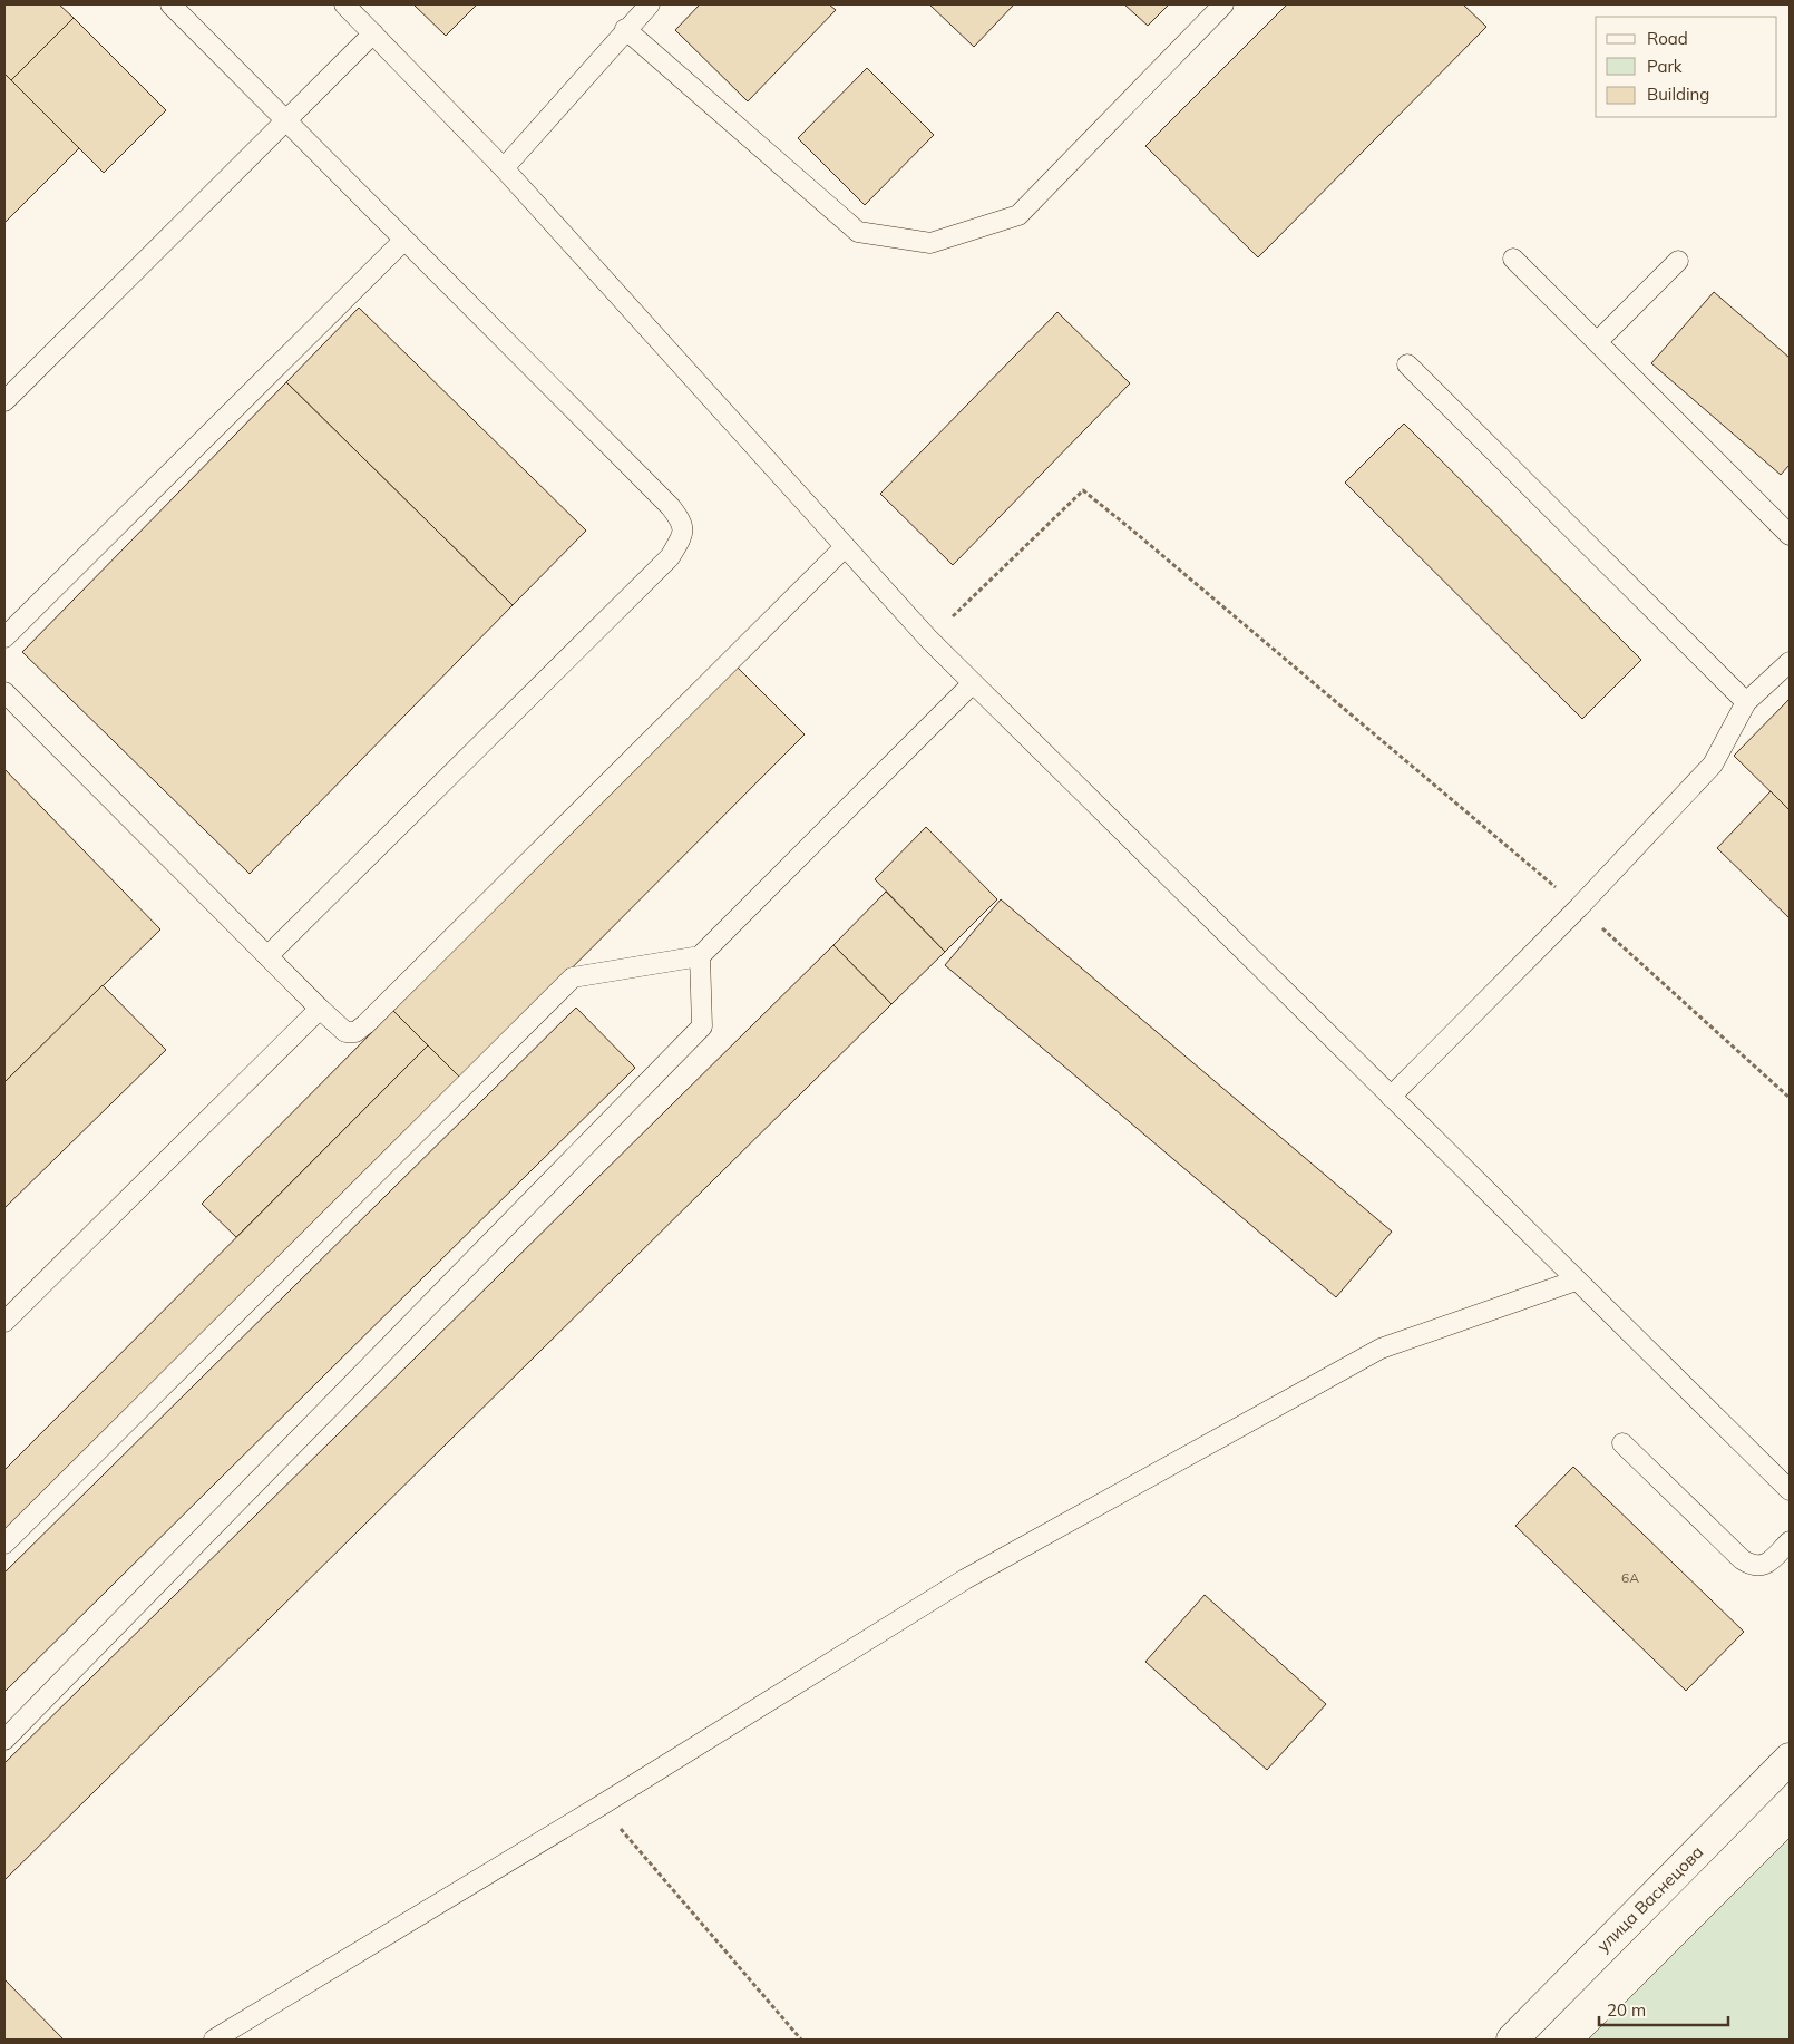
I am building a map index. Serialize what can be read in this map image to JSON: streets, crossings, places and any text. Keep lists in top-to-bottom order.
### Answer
{
  "streets": {
    "street": ["улица Васнецова"]
  },
  "house_numbers": ["6А"],
  "legend": ["Road", "Park", "Building"],
  "scale_bar": "20 m"
}
